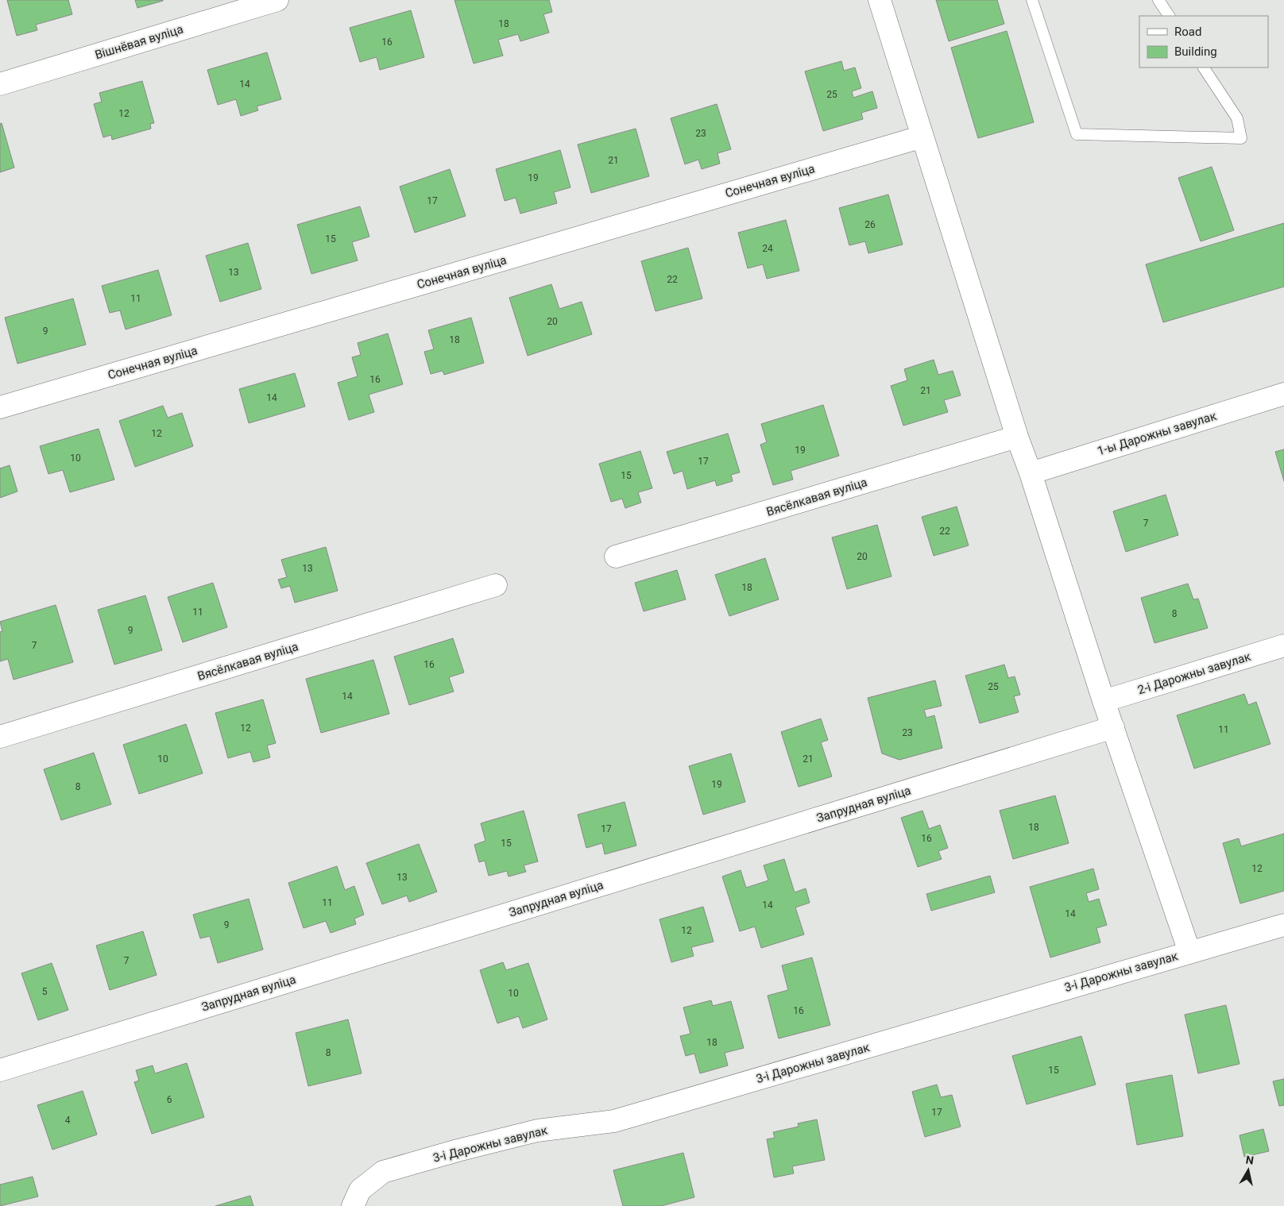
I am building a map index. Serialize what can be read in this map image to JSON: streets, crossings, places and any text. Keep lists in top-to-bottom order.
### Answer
{
  "streets": {
    "street": [
      "Вішнёвая вуліца",
      "Сонечная вуліца",
      "1-ы Дарожны завулак",
      "Вясёлкавая вуліца",
      "2-і Дарожны завулак",
      "Запрудная вуліца",
      "3-і Дарожны завулак"
    ]
  },
  "house_numbers": [
    "18",
    "16",
    "14",
    "25",
    "12",
    "23",
    "21",
    "19",
    "17",
    "26",
    "15",
    "24",
    "13",
    "22",
    "11",
    "20",
    "9",
    "18",
    "16",
    "21",
    "14",
    "12",
    "19",
    "10",
    "17",
    "15",
    "7",
    "22",
    "20",
    "13",
    "18",
    "11",
    "8",
    "9",
    "7",
    "16",
    "25",
    "14",
    "12",
    "11",
    "23",
    "10",
    "21",
    "19",
    "8",
    "18",
    "17",
    "16",
    "15",
    "12",
    "13",
    "11",
    "14",
    "14",
    "9",
    "12",
    "7",
    "5",
    "10",
    "16",
    "18",
    "8",
    "15",
    "6",
    "17",
    "4"
  ],
  "legend": ["Road", "Building"],
  "north": "top"
}
